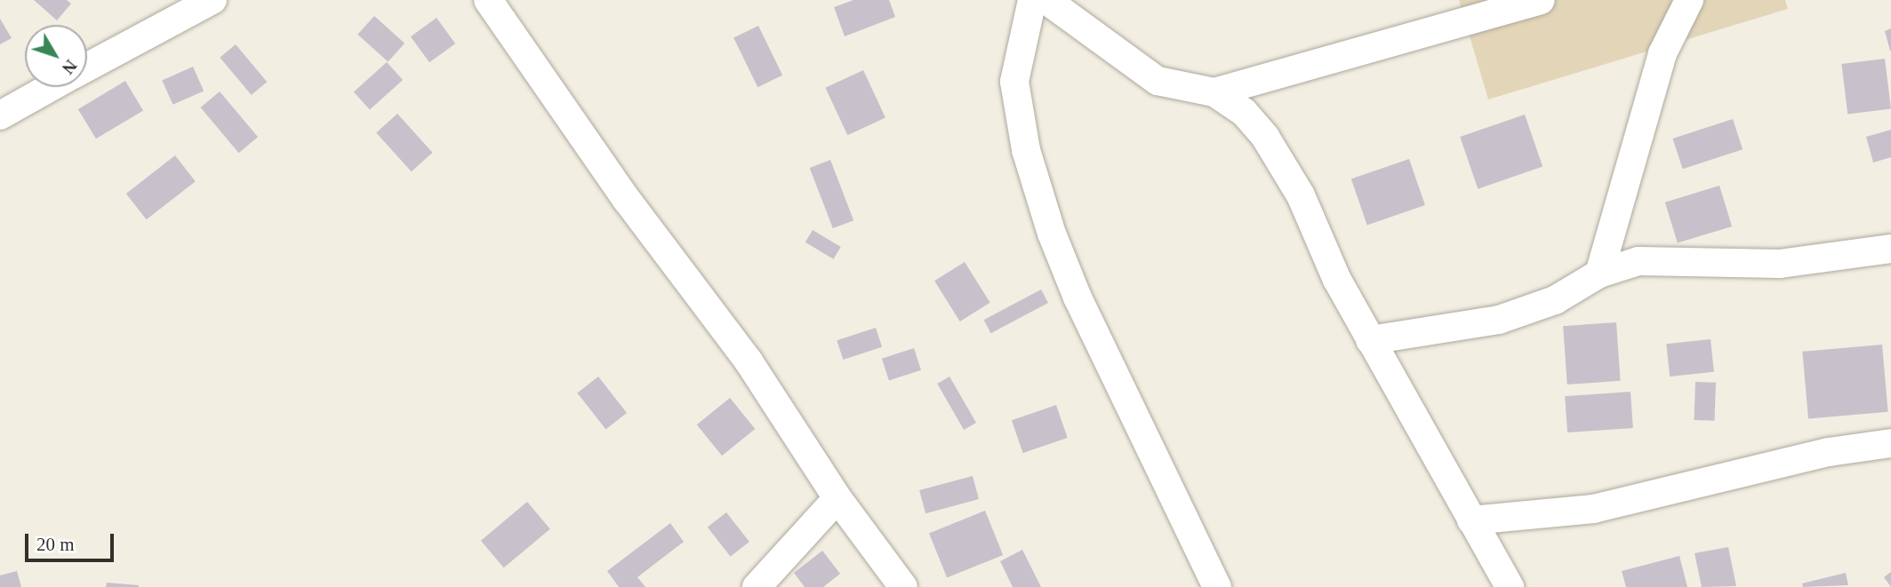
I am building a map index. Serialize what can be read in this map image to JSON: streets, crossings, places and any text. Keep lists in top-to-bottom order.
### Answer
{
  "scale_bar": "20 m",
  "north": "bottom right"
}
